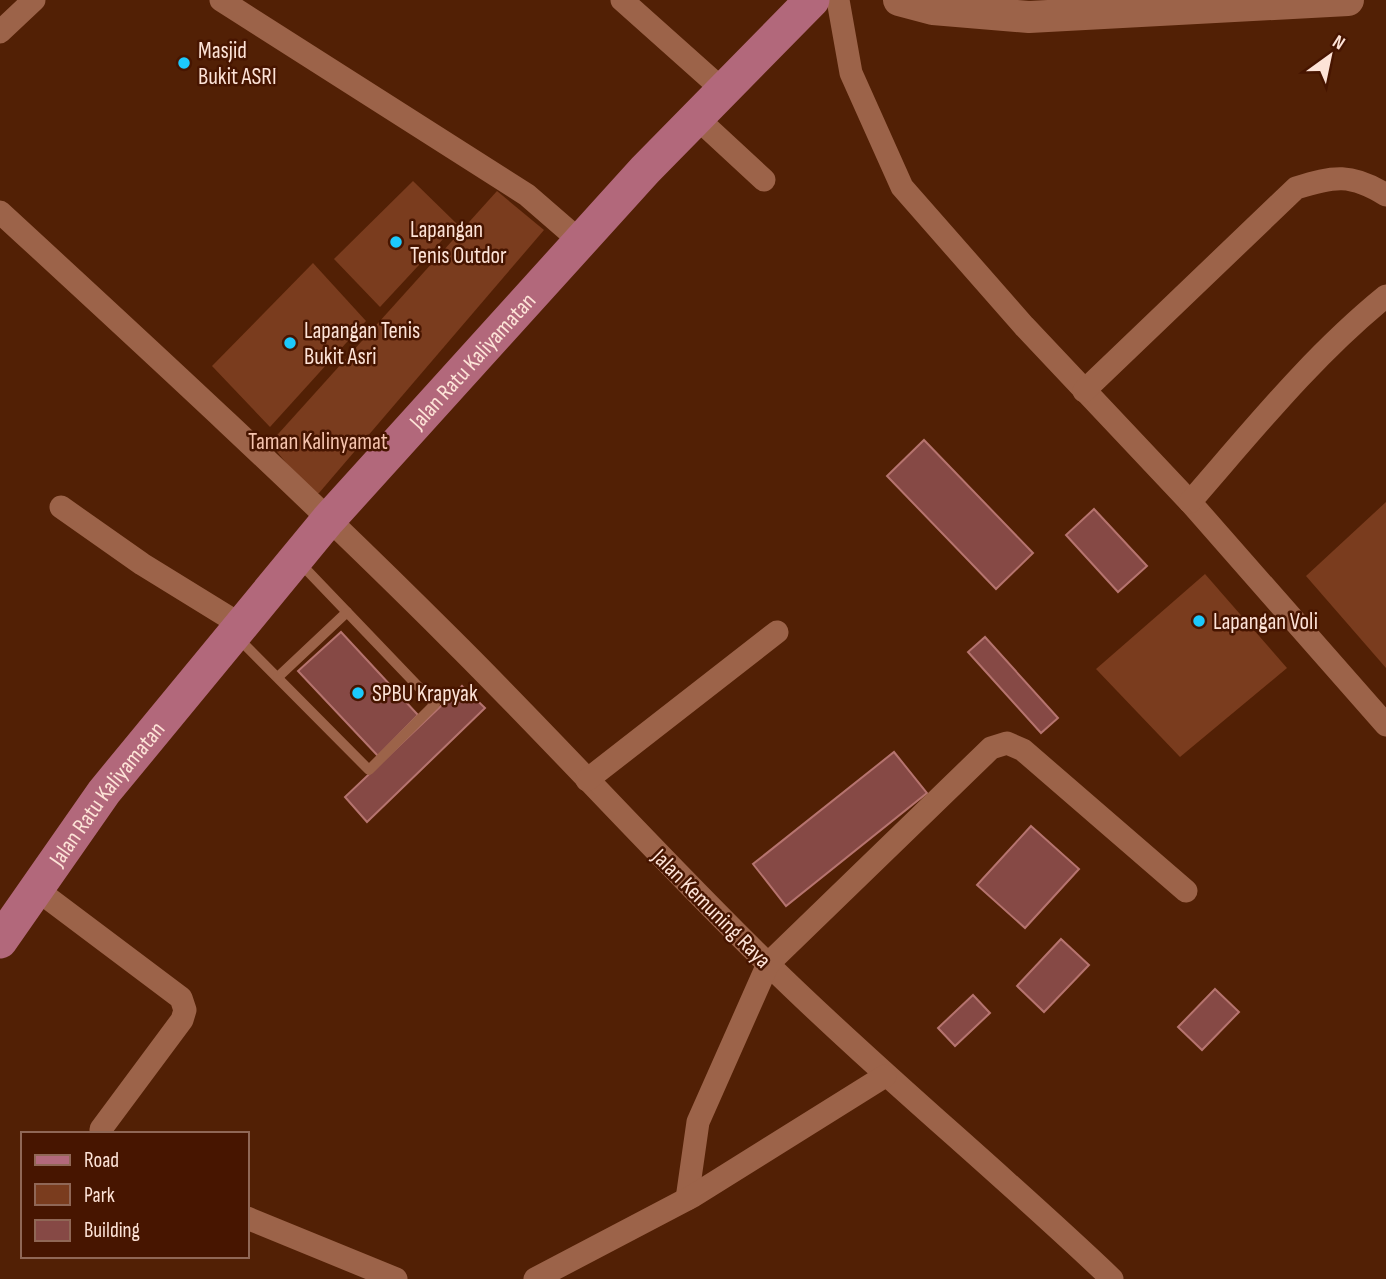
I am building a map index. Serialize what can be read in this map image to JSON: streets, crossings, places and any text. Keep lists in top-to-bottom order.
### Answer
{
  "streets": {
    "main road": ["Jalan Ratu Kaliyamatan"],
    "street": ["Jalan Kemuning Raya"]
  },
  "crossings": [
    ["Jalan Ratu Kaliyamatan", "Jalan Kemuning Raya"]
  ],
  "parks": ["Taman Kalinyamat"],
  "places": [
    "Masjid Bukit ASRI",
    "Lapangan Tenis Outdor",
    "Lapangan Tenis Bukit Asri",
    "Lapangan Voli",
    "SPBU Krapyak"
  ],
  "legend": ["Road", "Park", "Building"],
  "north": "top right"
}
